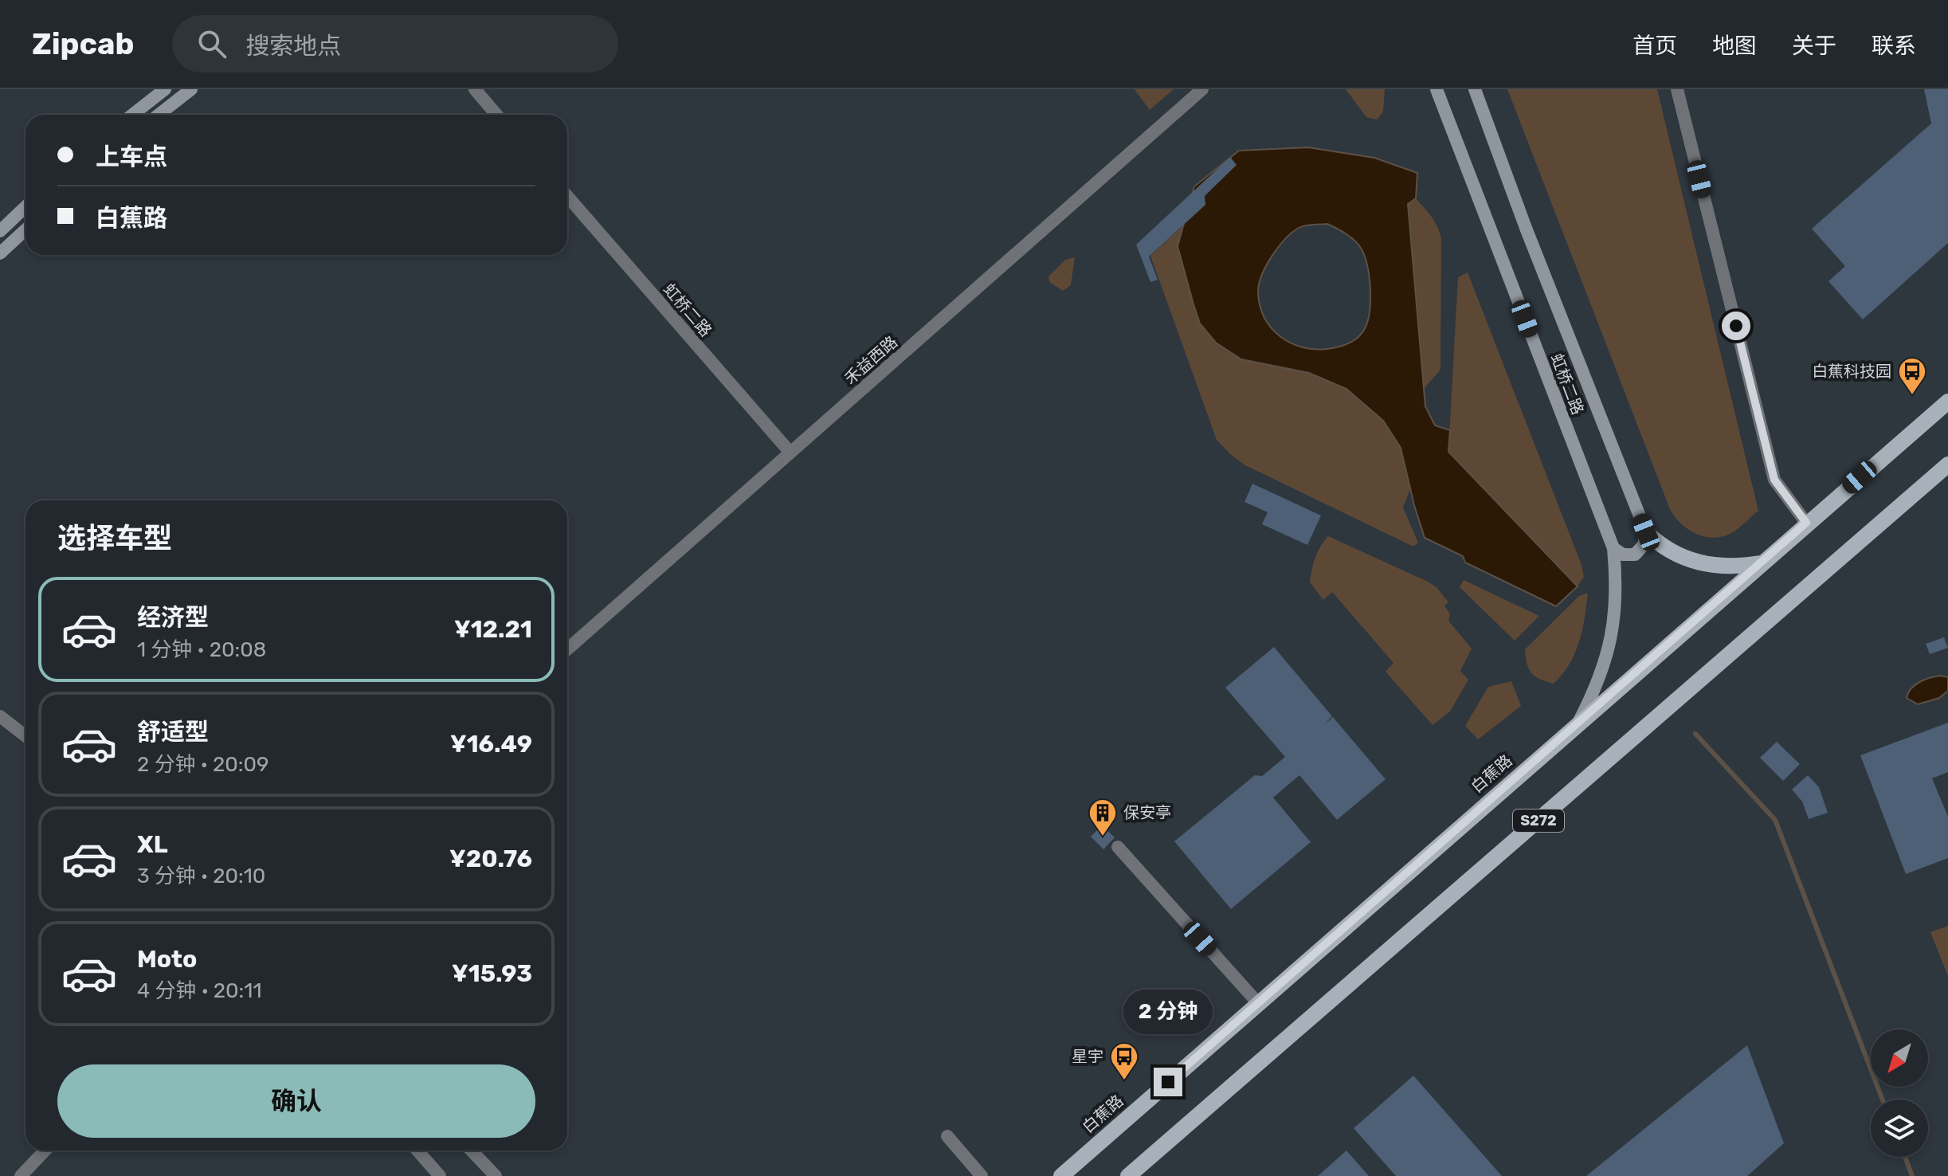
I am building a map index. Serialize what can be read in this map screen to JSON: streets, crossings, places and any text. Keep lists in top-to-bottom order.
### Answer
{
  "streets": {
    "main road": ["白蕉路", "S272"],
    "street": ["虹桥二路", "禾益西路"]
  },
  "crossings": [
    ["虹桥二路", "禾益西路"],
    ["虹桥二路", "白蕉路"]
  ],
  "places": {
    "bus stop": ["白蕉科技园", "星宇"],
    "building": ["保安亭"]
  },
  "north": "bottom left",
  "page": {
    "header": "Zipcab",
    "search": "搜索地点",
    "nav": [
      "首页",
      "地图",
      "关于",
      "联系"
    ],
    "banner": ["上车点", "白蕉路"],
    "heading": "选择车型",
    "list": [
      {
        "name": "经济型",
        "note": "1 分钟 · 20:08",
        "value": "¥12.21"
      },
      {
        "name": "舒适型",
        "note": "2 分钟 · 20:09",
        "value": "¥16.49"
      },
      {
        "name": "XL",
        "note": "3 分钟 · 20:10",
        "value": "¥20.76"
      },
      {
        "name": "Moto",
        "note": "4 分钟 · 20:11",
        "value": "¥15.93"
      }
    ],
    "bubble": "2 分钟",
    "buttons": "确认"
  }
}
